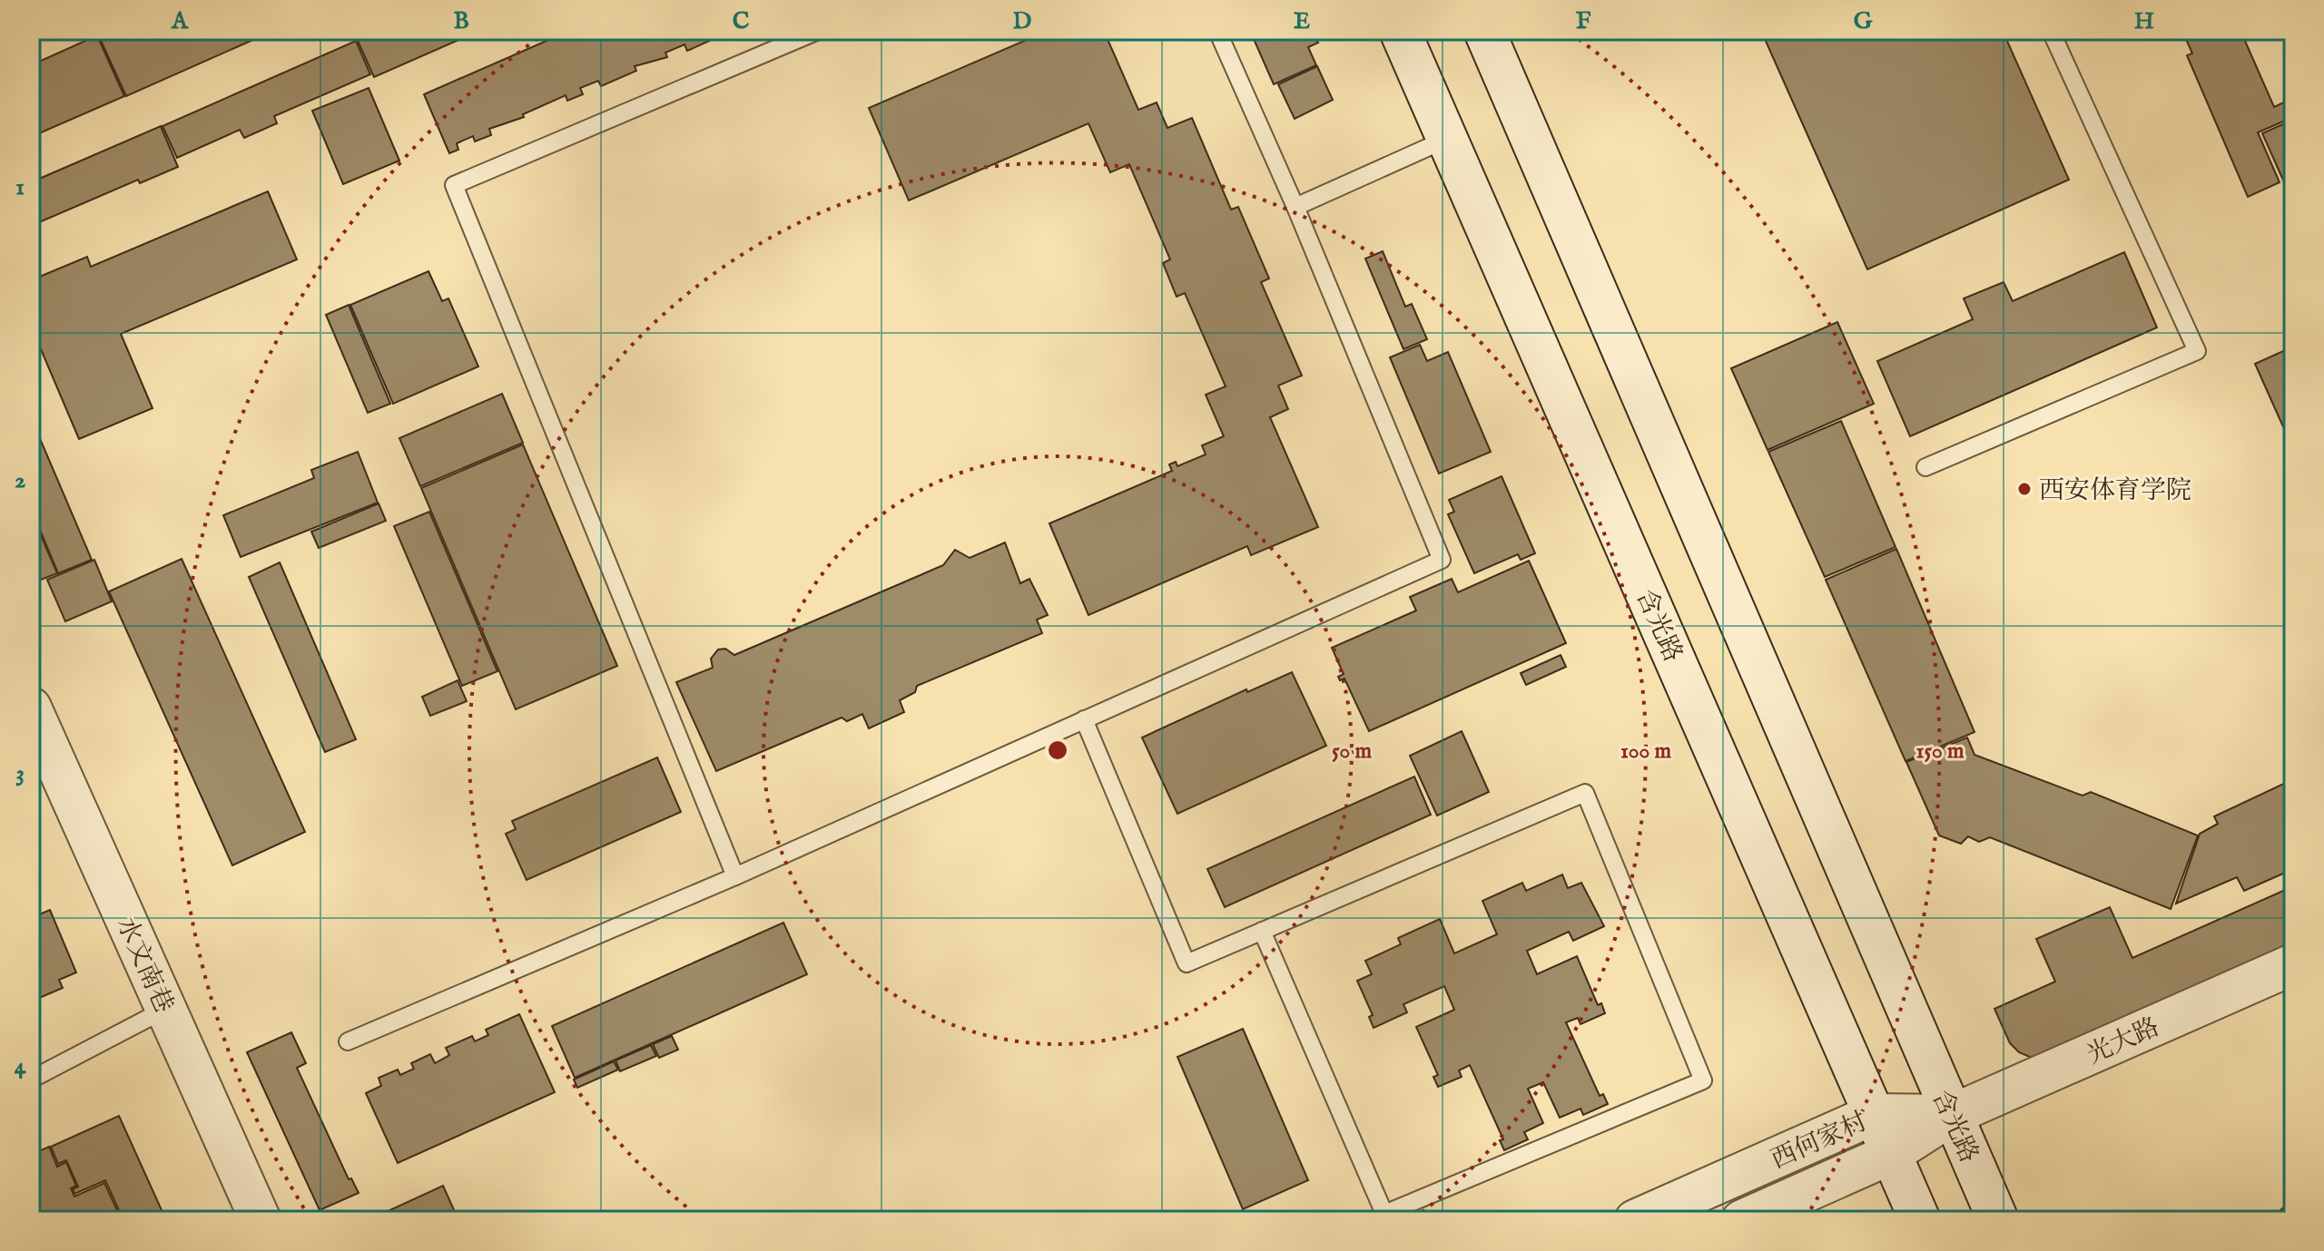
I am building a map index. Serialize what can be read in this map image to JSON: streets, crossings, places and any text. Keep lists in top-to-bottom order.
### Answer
{
  "streets": {
    "main road": [
      "含光路",
      "水文南巷",
      "光大路",
      "西何家村"
    ]
  },
  "crossings": [
    ["含光路", "光大路"],
    ["含光路", "西何家村"],
    ["光大路", "西何家村"]
  ],
  "places": ["西安体育学院"],
  "grid": {
    "columns": [
      "A",
      "B",
      "C",
      "D",
      "E",
      "F",
      "G",
      "H"
    ],
    "rows": [
      "1",
      "2",
      "3",
      "4"
    ]
  },
  "rings": ["50 m", "100 m", "150 m"]
}
